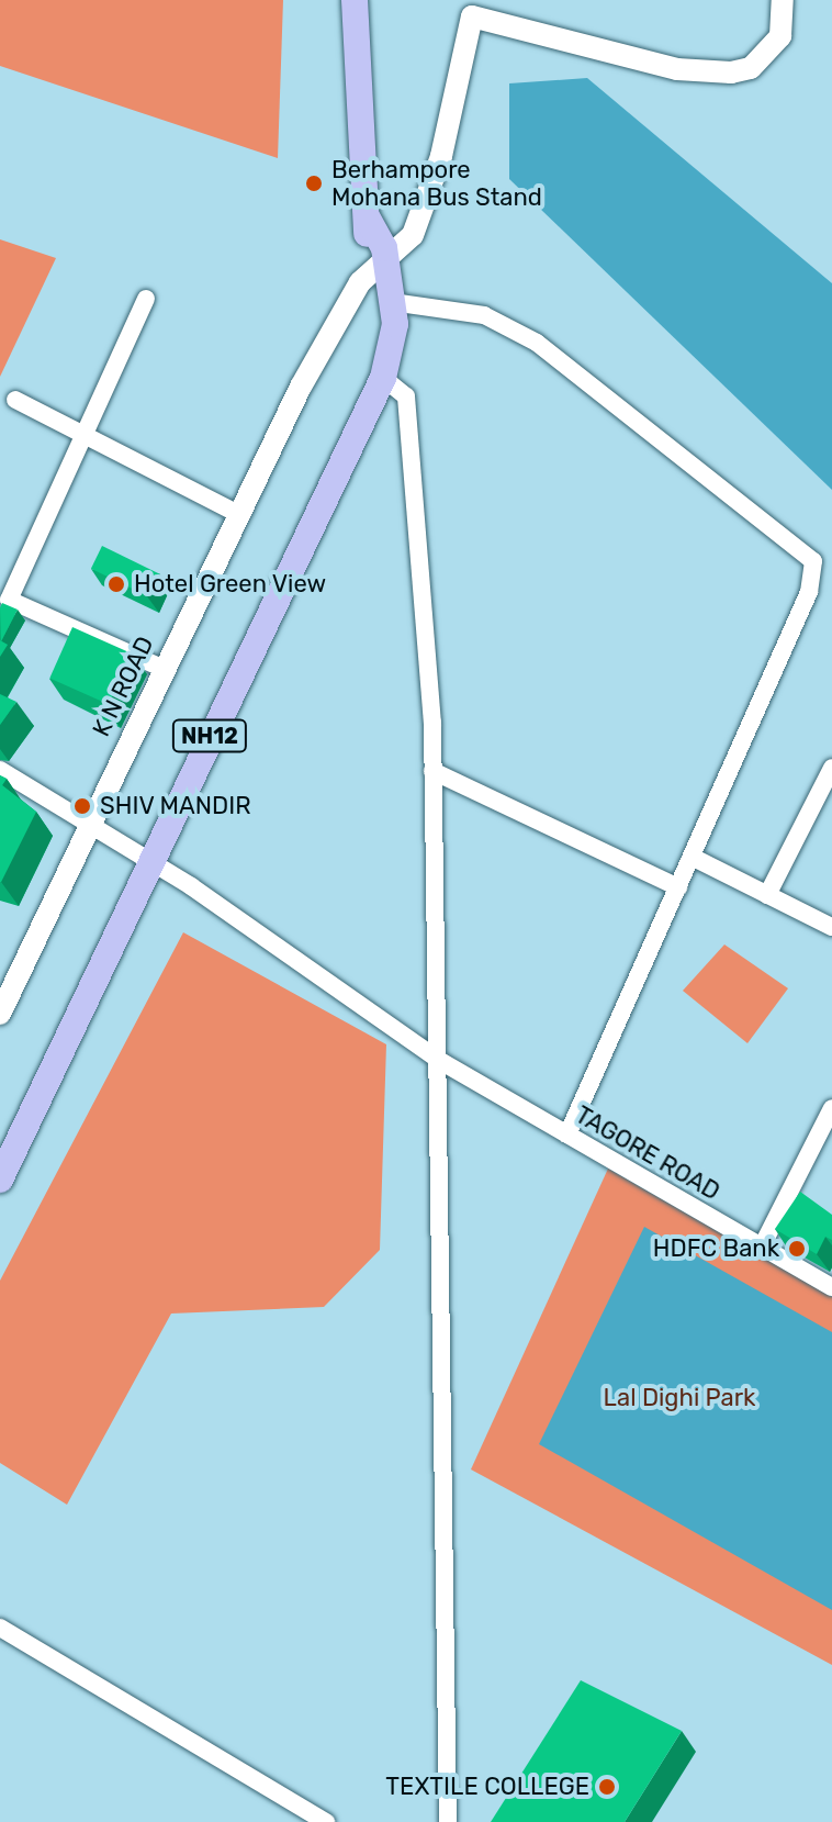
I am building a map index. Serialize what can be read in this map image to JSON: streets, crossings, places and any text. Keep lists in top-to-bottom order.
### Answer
{
  "streets": {
    "main road": ["NH12"],
    "street": ["K N ROAD", "TAGORE ROAD"]
  },
  "crossings": [
    ["K N ROAD", "NH12"],
    ["K N ROAD", "TAGORE ROAD"],
    ["NH12", "TAGORE ROAD"]
  ],
  "parks": ["Lal Dighi Park"],
  "places": [
    "Berhampore Mohana Bus Stand",
    "Hotel Green View",
    "SHIV MANDIR",
    "HDFC Bank",
    "TEXTILE COLLEGE"
  ]
}
